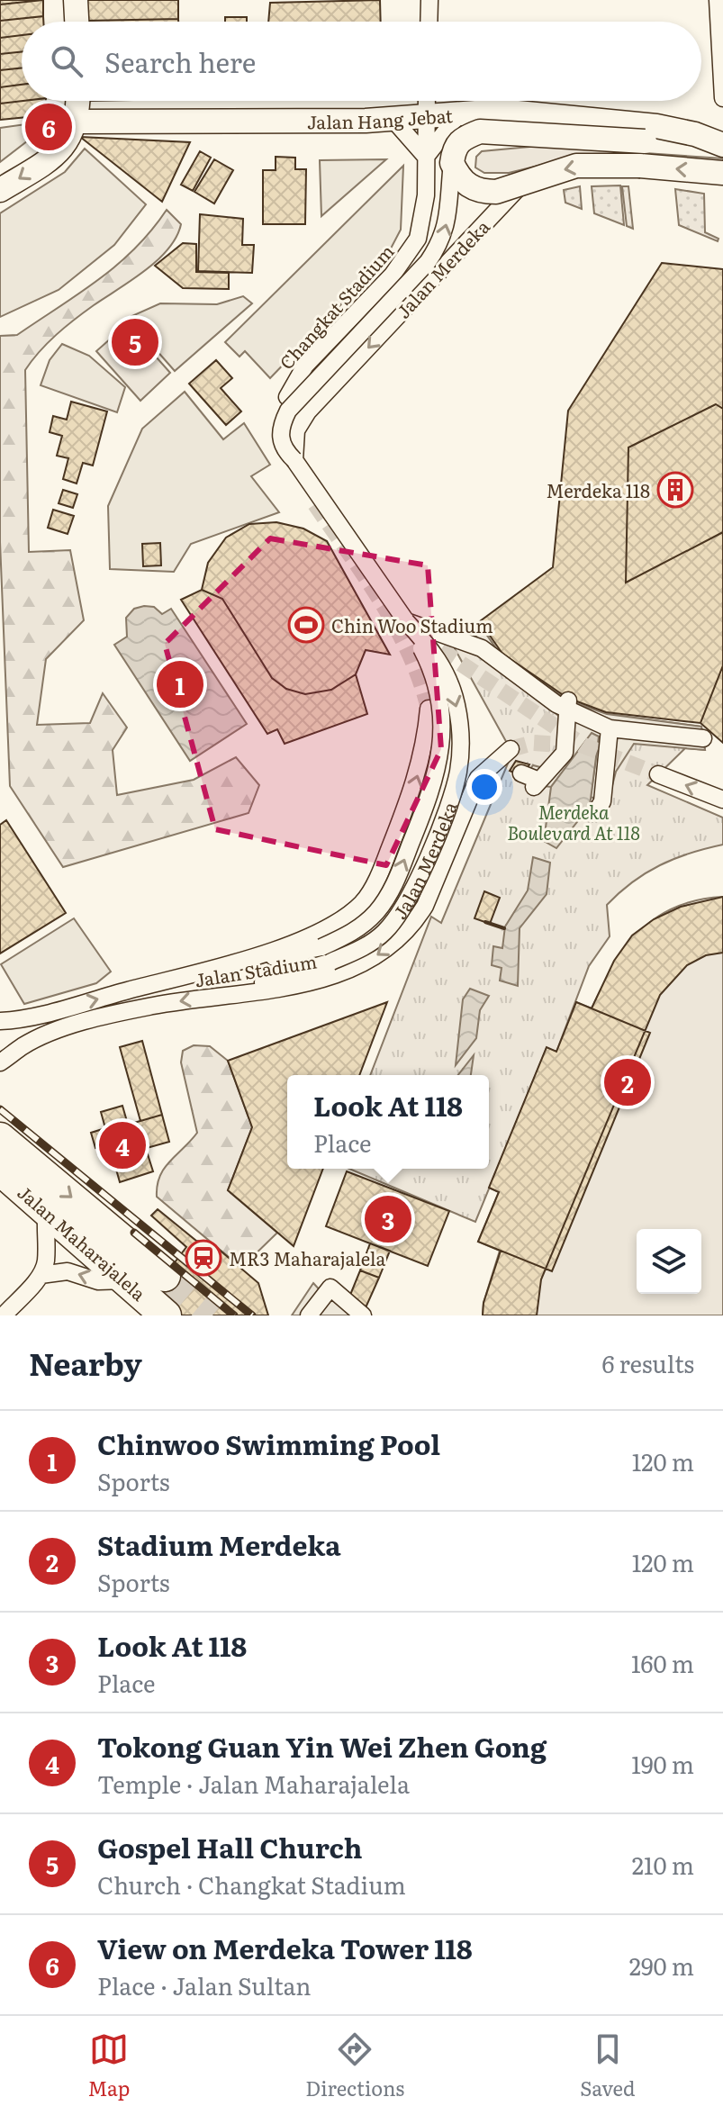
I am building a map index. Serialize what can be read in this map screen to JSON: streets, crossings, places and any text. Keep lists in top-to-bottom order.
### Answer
{
  "streets": {
    "highway": ["Jalan Maharajalela"],
    "street": [
      "Jalan Hang Jebat",
      "Jalan Merdeka",
      "Changkat Stadium",
      "Jalan Stadium"
    ]
  },
  "crossings": [
    ["Jalan Hang Jebat", "Jalan Merdeka"],
    ["Jalan Hang Jebat", "Changkat Stadium"],
    ["Jalan Merdeka", "Jalan Stadium"]
  ],
  "parks": ["Merdeka Boulevard At 118"],
  "places": {
    "building": ["Merdeka 118"],
    "sports": ["Chin Woo Stadium"],
    "station": ["MR3 Maharajalela"]
  },
  "page": {
    "search": "Search here",
    "pins": [
      "6",
      "5",
      "1",
      "2",
      "4",
      "3"
    ],
    "popup": ["Look At 118", "Place"],
    "heading": ["Nearby", "6 results"],
    "list": [
      {
        "mark": "1",
        "name": "Chinwoo Swimming Pool",
        "note": "Sports",
        "value": "120 m"
      },
      {
        "mark": "2",
        "name": "Stadium Merdeka",
        "note": "Sports",
        "value": "120 m"
      },
      {
        "mark": "3",
        "name": "Look At 118",
        "note": "Place",
        "value": "160 m"
      },
      {
        "mark": "4",
        "name": "Tokong Guan Yin Wei Zhen Gong",
        "note": "Temple · Jalan Maharajalela",
        "value": "190 m"
      },
      {
        "mark": "5",
        "name": "Gospel Hall Church",
        "note": "Church · Changkat Stadium",
        "value": "210 m"
      },
      {
        "mark": "6",
        "name": "View on Merdeka Tower 118",
        "note": "Place · Jalan Sultan",
        "value": "290 m"
      }
    ],
    "nav": ["Map", "Directions", "Saved"]
  }
}
